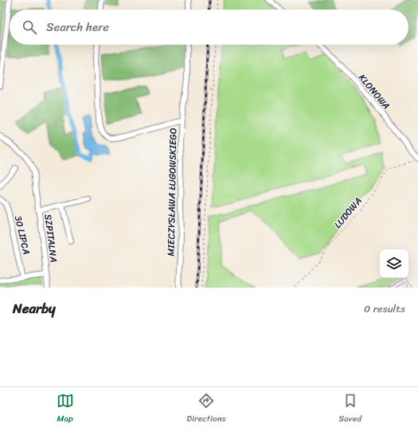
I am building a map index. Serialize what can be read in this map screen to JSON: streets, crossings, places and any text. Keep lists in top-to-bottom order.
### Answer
{
  "streets": {
    "street": [
      "KLONOWA",
      "MIECZYSŁAWA ŁUGOWSKIEGO",
      "30 LIPCA",
      "SZPITALNA"
    ],
    "path": ["LUDOWA"]
  },
  "crossings": [
    ["KLONOWA", "LUDOWA"]
  ],
  "page": {
    "search": "Search here",
    "heading": ["Nearby", "0 results"],
    "nav": ["Map", "Directions", "Saved"]
  }
}
